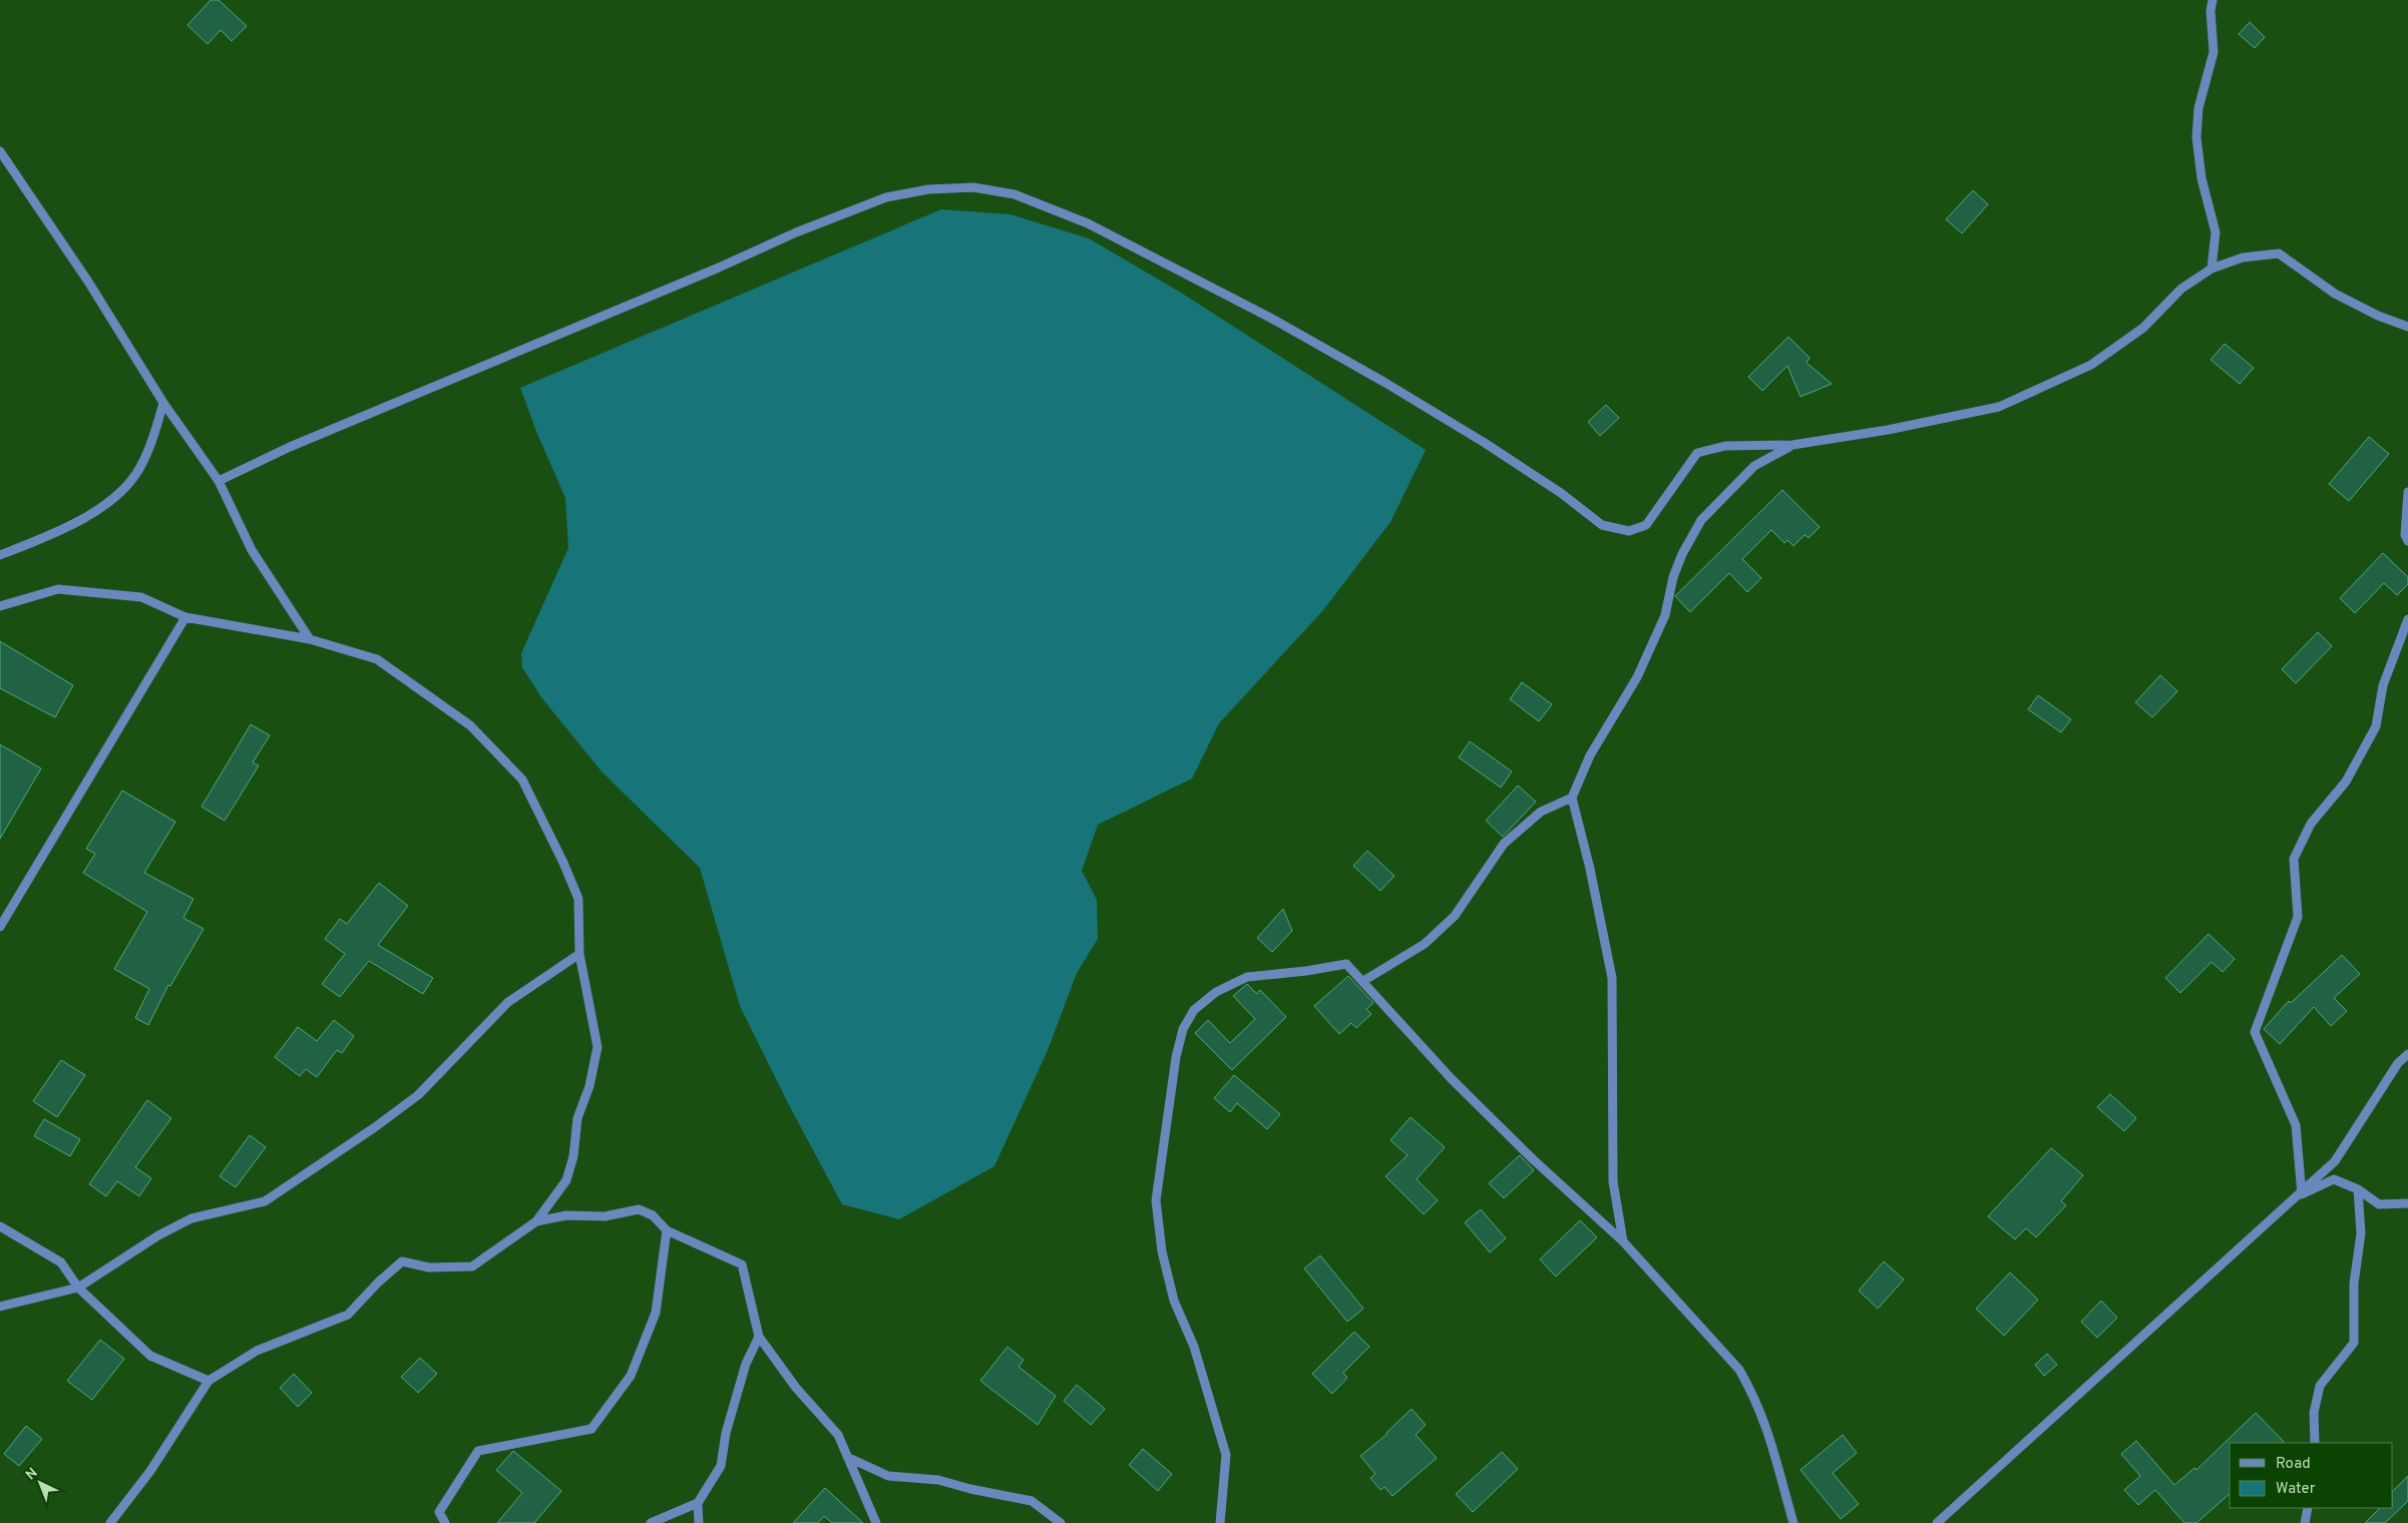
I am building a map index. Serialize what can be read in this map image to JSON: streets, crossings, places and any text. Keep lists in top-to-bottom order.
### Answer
{
  "legend": ["Road", "Water"],
  "north": "top left"
}
